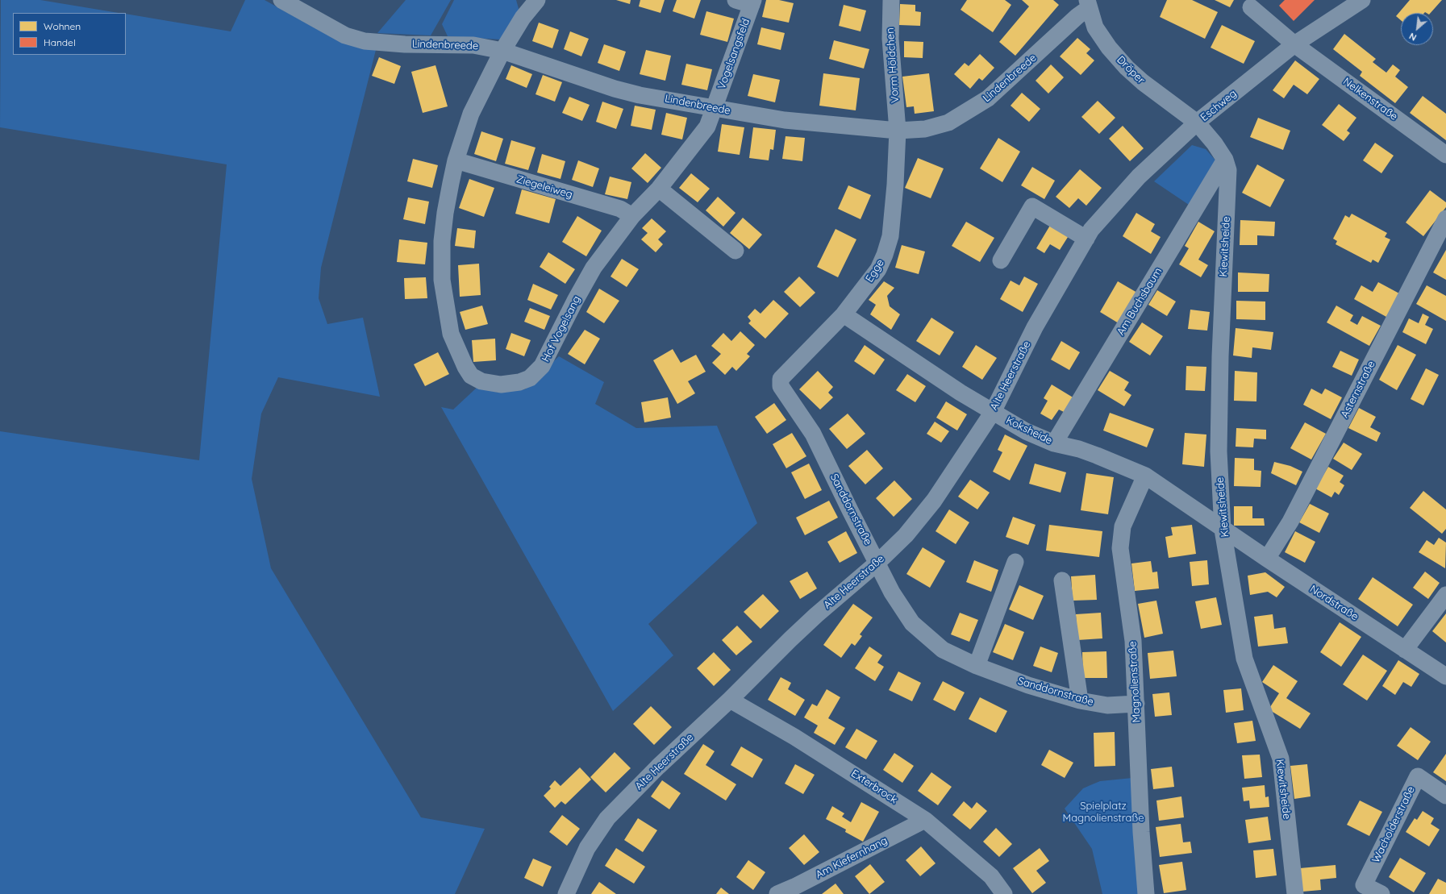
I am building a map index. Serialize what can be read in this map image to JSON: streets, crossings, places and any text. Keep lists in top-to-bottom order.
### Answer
{
  "streets": {
    "street": [
      "Lindenbreede",
      "Vogelsangsfeld",
      "Vorm Höldchen",
      "Dröper",
      "Nelkenstraße",
      "Eschweg",
      "Ziegeleiweg",
      "Kiewitsheide",
      "Egge",
      "Am Buchsbaum",
      "Hof Vogelsang",
      "Alte Heerstraße",
      "Asternstraße",
      "Koksheide",
      "Sanddornstraße",
      "Nordstraße",
      "Magnolienstraße",
      "Exterbrock",
      "Wacholderstraße",
      "Am Kiefernhang"
    ]
  },
  "crossings": [
    ["Lindenbreede", "Vogelsangsfeld"],
    ["Lindenbreede", "Vorm Höldchen"],
    ["Lindenbreede", "Dröper"],
    ["Lindenbreede", "Egge"],
    ["Lindenbreede", "Hof Vogelsang"],
    ["Vogelsangsfeld", "Hof Vogelsang"],
    ["Vorm Höldchen", "Egge"],
    ["Dröper", "Eschweg"],
    ["Dröper", "Kiewitsheide"],
    ["Nelkenstraße", "Eschweg"],
    ["Eschweg", "Kiewitsheide"],
    ["Eschweg", "Alte Heerstraße"],
    ["Ziegeleiweg", "Hof Vogelsang"],
    ["Kiewitsheide", "Am Buchsbaum"],
    ["Kiewitsheide", "Koksheide"],
    ["Kiewitsheide", "Nordstraße"],
    ["Egge", "Koksheide"],
    ["Egge", "Sanddornstraße"],
    ["Am Buchsbaum", "Koksheide"],
    ["Alte Heerstraße", "Koksheide"],
    ["Alte Heerstraße", "Sanddornstraße"],
    ["Alte Heerstraße", "Exterbrock"],
    ["Asternstraße", "Nordstraße"],
    ["Koksheide", "Nordstraße"],
    ["Koksheide", "Magnolienstraße"],
    ["Sanddornstraße", "Magnolienstraße"],
    ["Exterbrock", "Am Kiefernhang"]
  ],
  "parks": ["Spielplatz Magnolienstraße"],
  "legend": ["Wohnen", "Handel"],
  "north": "bottom left"
}
